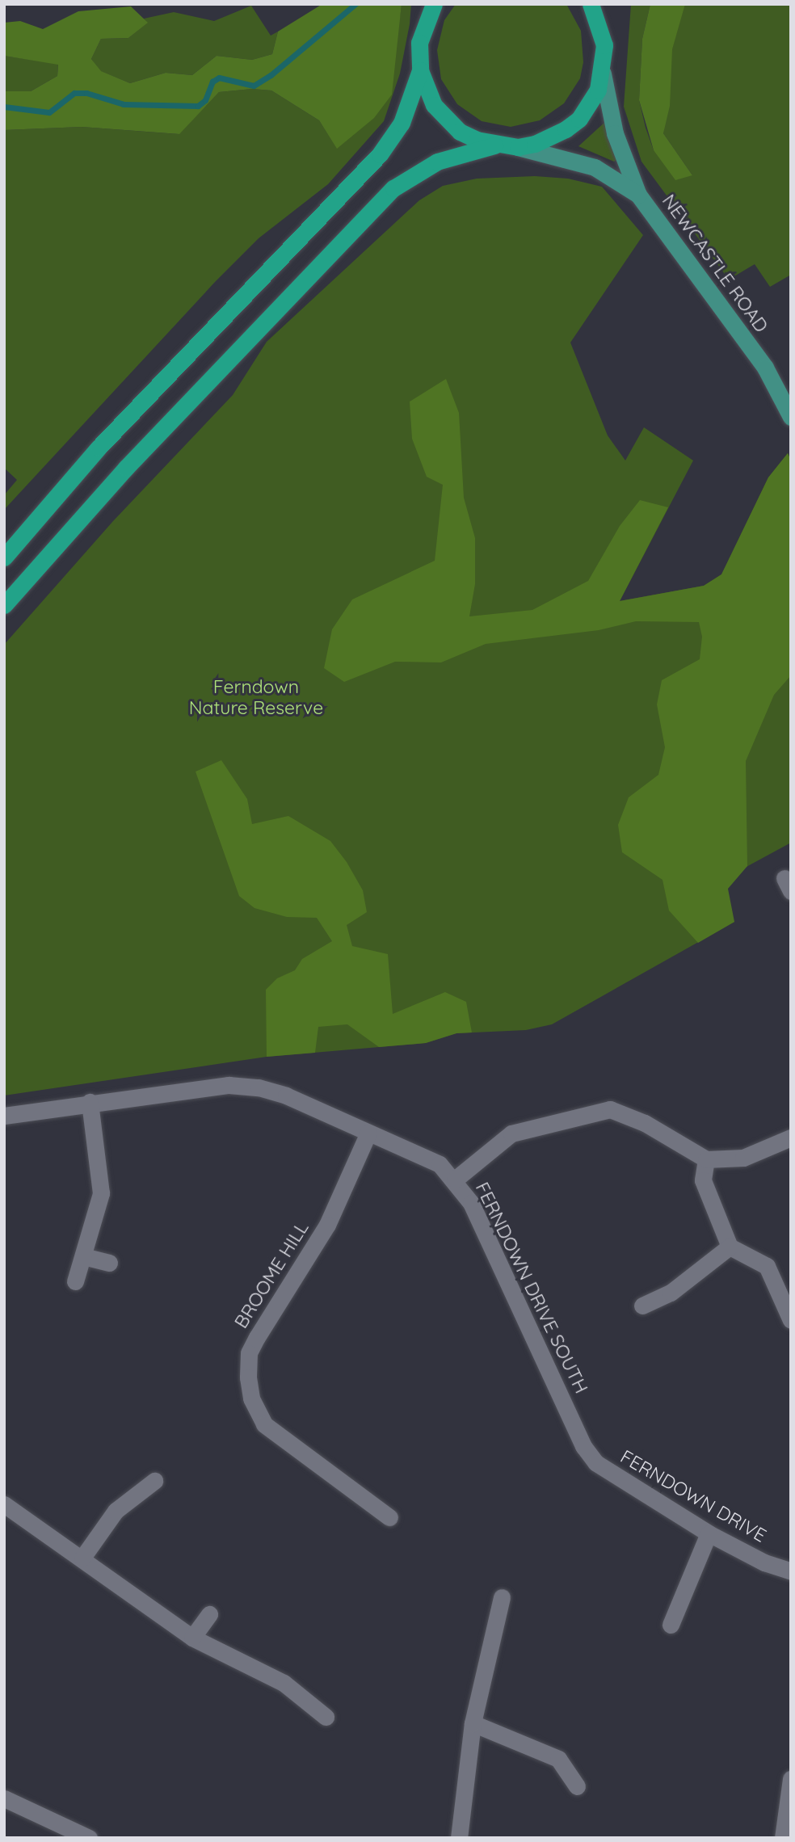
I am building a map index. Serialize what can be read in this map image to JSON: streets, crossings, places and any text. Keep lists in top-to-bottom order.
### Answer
{
  "streets": {
    "main road": ["NEWCASTLE ROAD"],
    "street": ["BROOME HILL", "FERNDOWN DRIVE SOUTH", "FERNDOWN DRIVE"]
  },
  "crossings": [
    ["BROOME HILL", "FERNDOWN DRIVE SOUTH"],
    ["FERNDOWN DRIVE SOUTH", "FERNDOWN DRIVE"]
  ],
  "parks": ["Ferndown Nature Reserve"]
}
